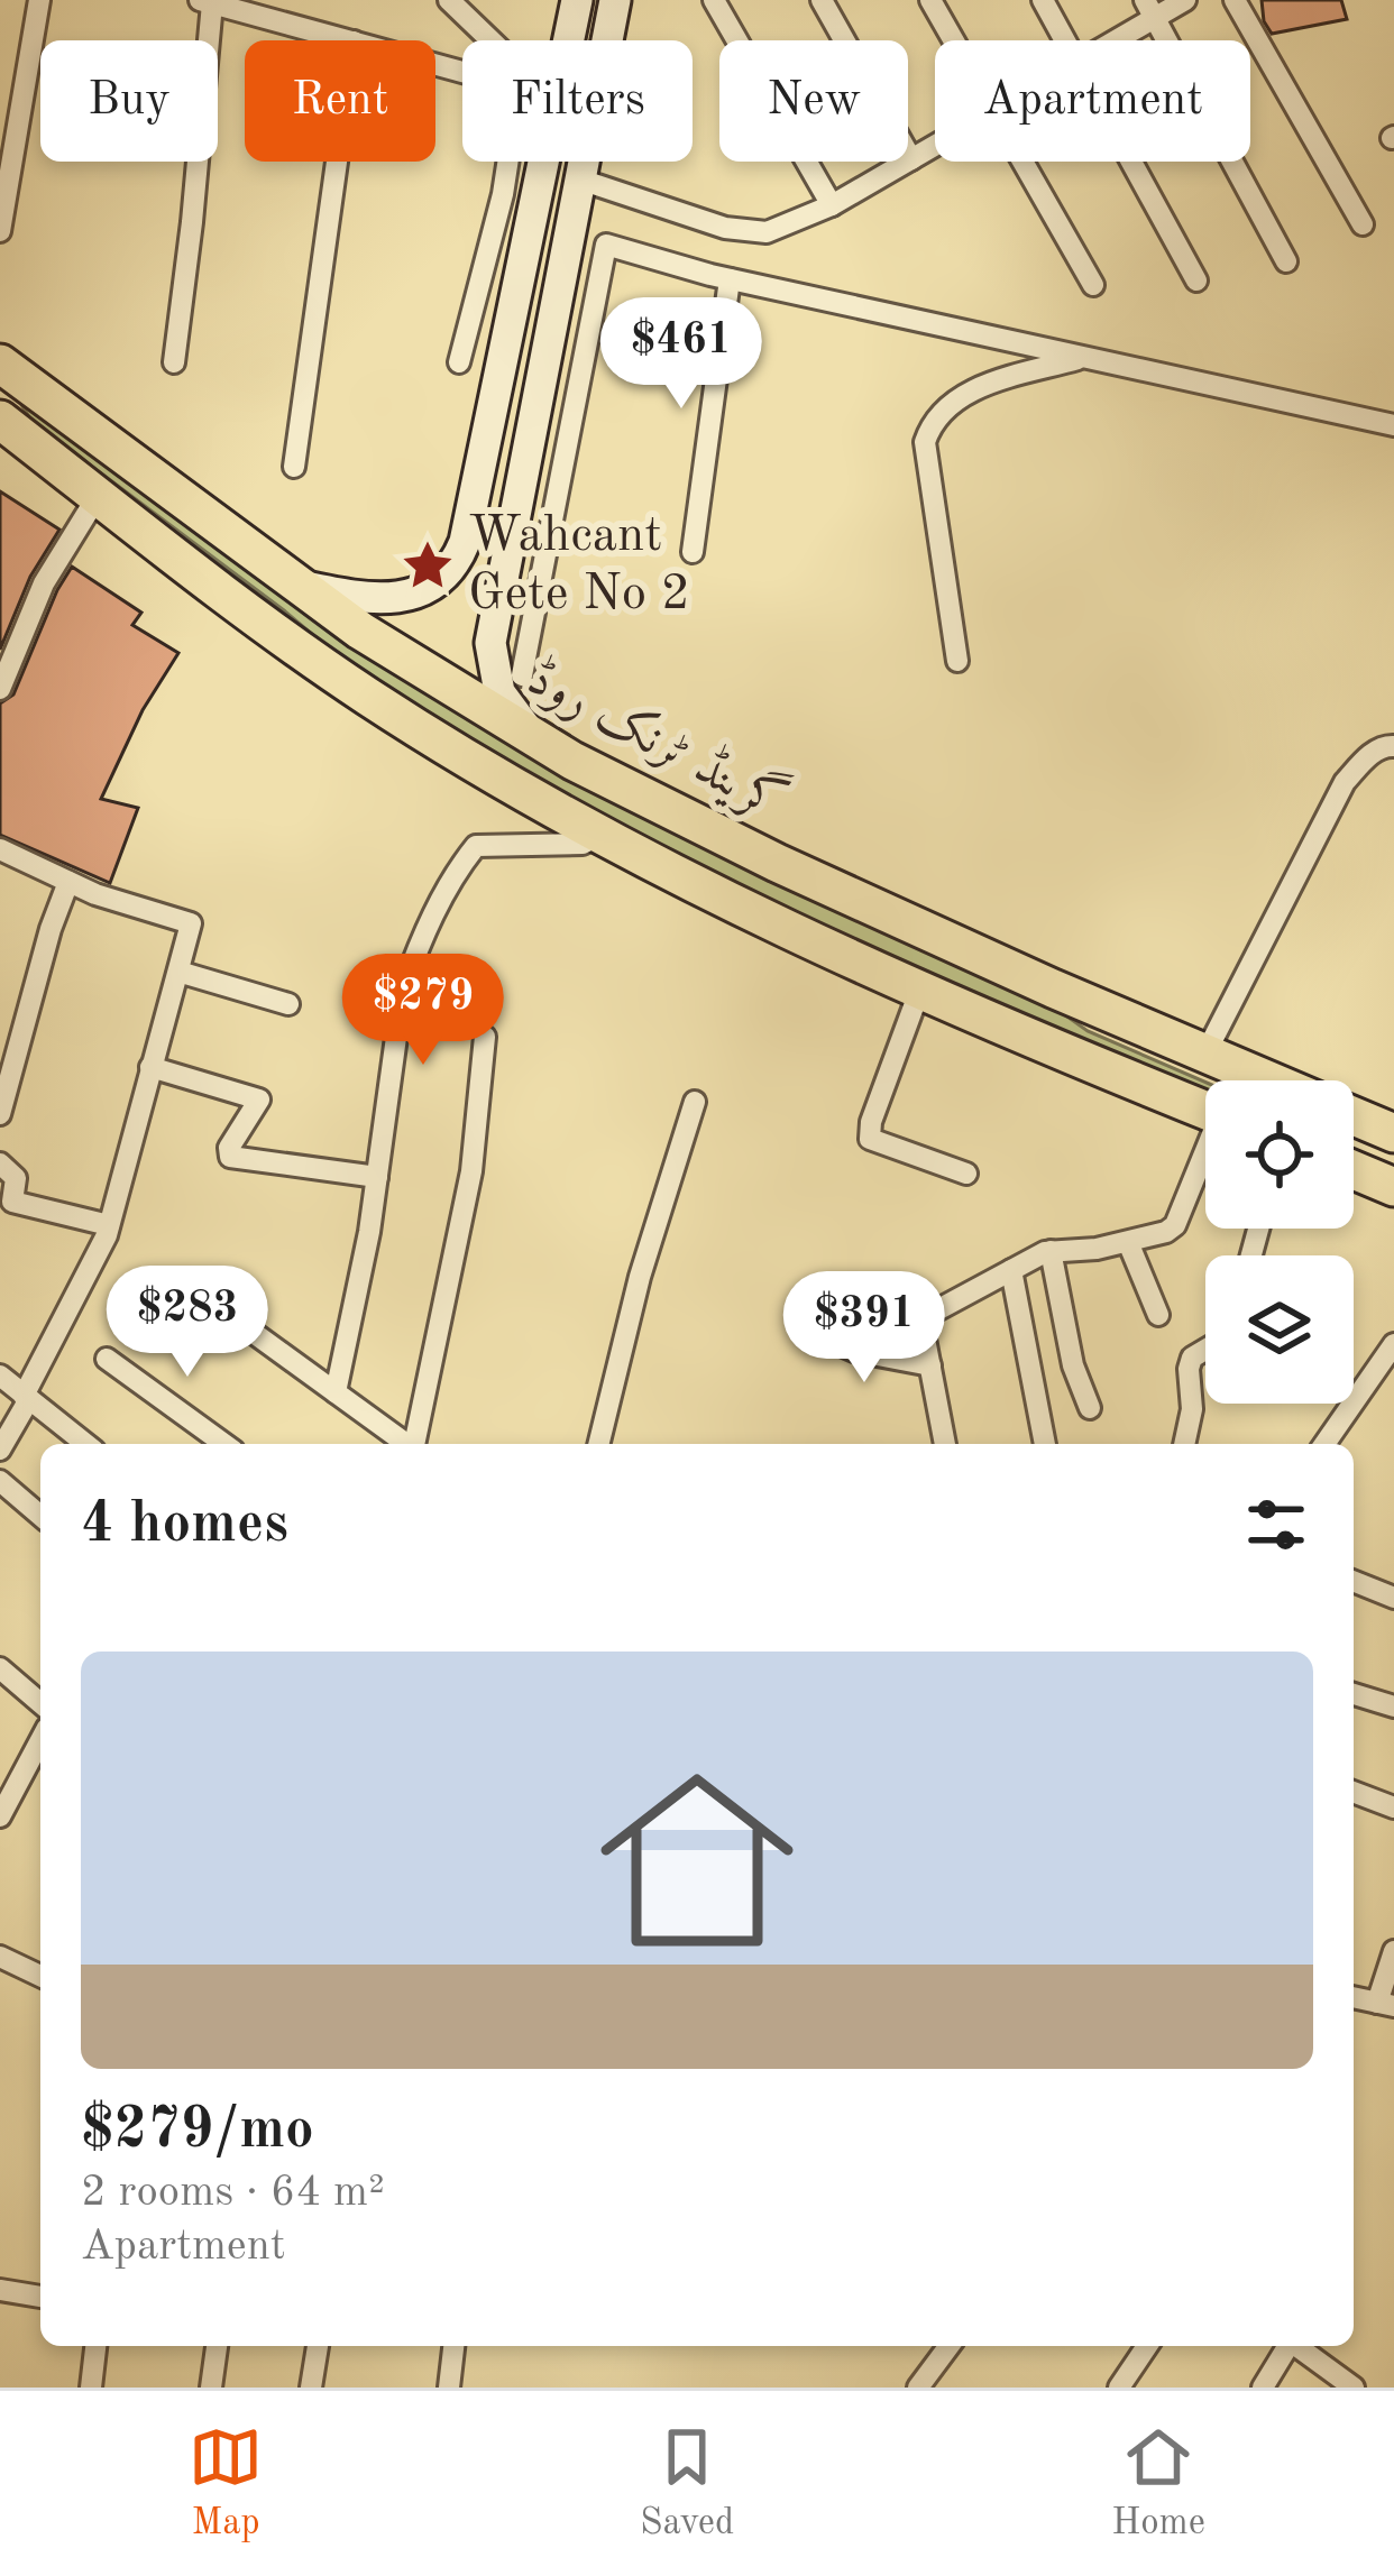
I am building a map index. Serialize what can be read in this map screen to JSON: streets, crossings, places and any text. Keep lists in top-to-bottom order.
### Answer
{
  "streets": {
    "highway": ["گرینڈ ٹرنک روڈ"]
  },
  "places": {
    "place": ["Wahcant Gete No 2"]
  },
  "page": {
    "chip": [
      "Buy",
      "Rent",
      "Filters",
      "New",
      "Apartment"
    ],
    "price": [
      "$461",
      "$279",
      "$283",
      "$391"
    ],
    "heading": "4 homes",
    "list": [
      {
        "name": "$279/mo",
        "note": "2 rooms · 64 m² · Apartment"
      }
    ],
    "tabs": ["Map", "Saved", "Home"]
  }
}
